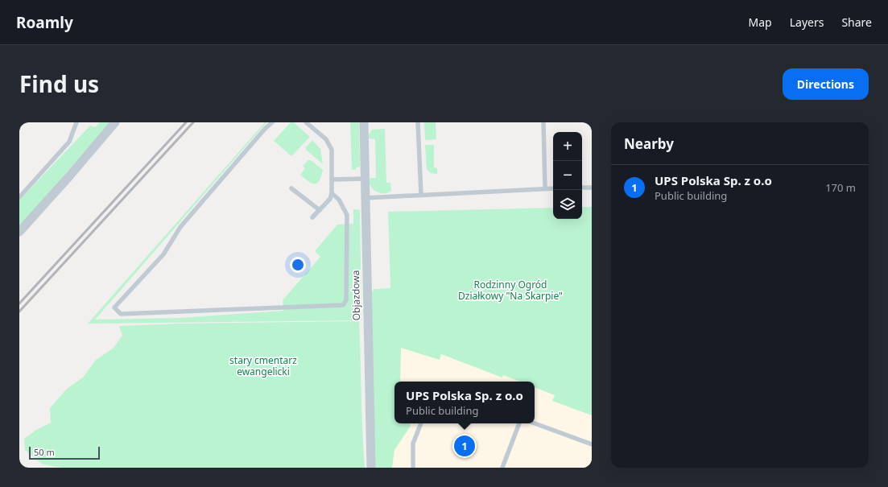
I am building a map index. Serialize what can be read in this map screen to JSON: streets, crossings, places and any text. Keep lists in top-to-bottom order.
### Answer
{
  "streets": {
    "street": ["Objazdowa"]
  },
  "parks": ["Rodzinny Ogród Działkowy \"Na Skarpie\"", "stary cmentarz ewangelicki"],
  "scale_bar": "50 m",
  "page": {
    "header": "Roamly",
    "nav": ["Map", "Layers", "Share"],
    "title": "Find us",
    "buttons": "Directions",
    "heading": "Nearby",
    "map_buttons": ["+", "−"],
    "list": [
      {
        "mark": "1",
        "name": "UPS Polska Sp. z o.o",
        "note": "Public building",
        "value": "170 m"
      }
    ],
    "popup": ["UPS Polska Sp. z o.o", "Public building"],
    "pins": "1",
    "scale": "50 m"
  }
}
